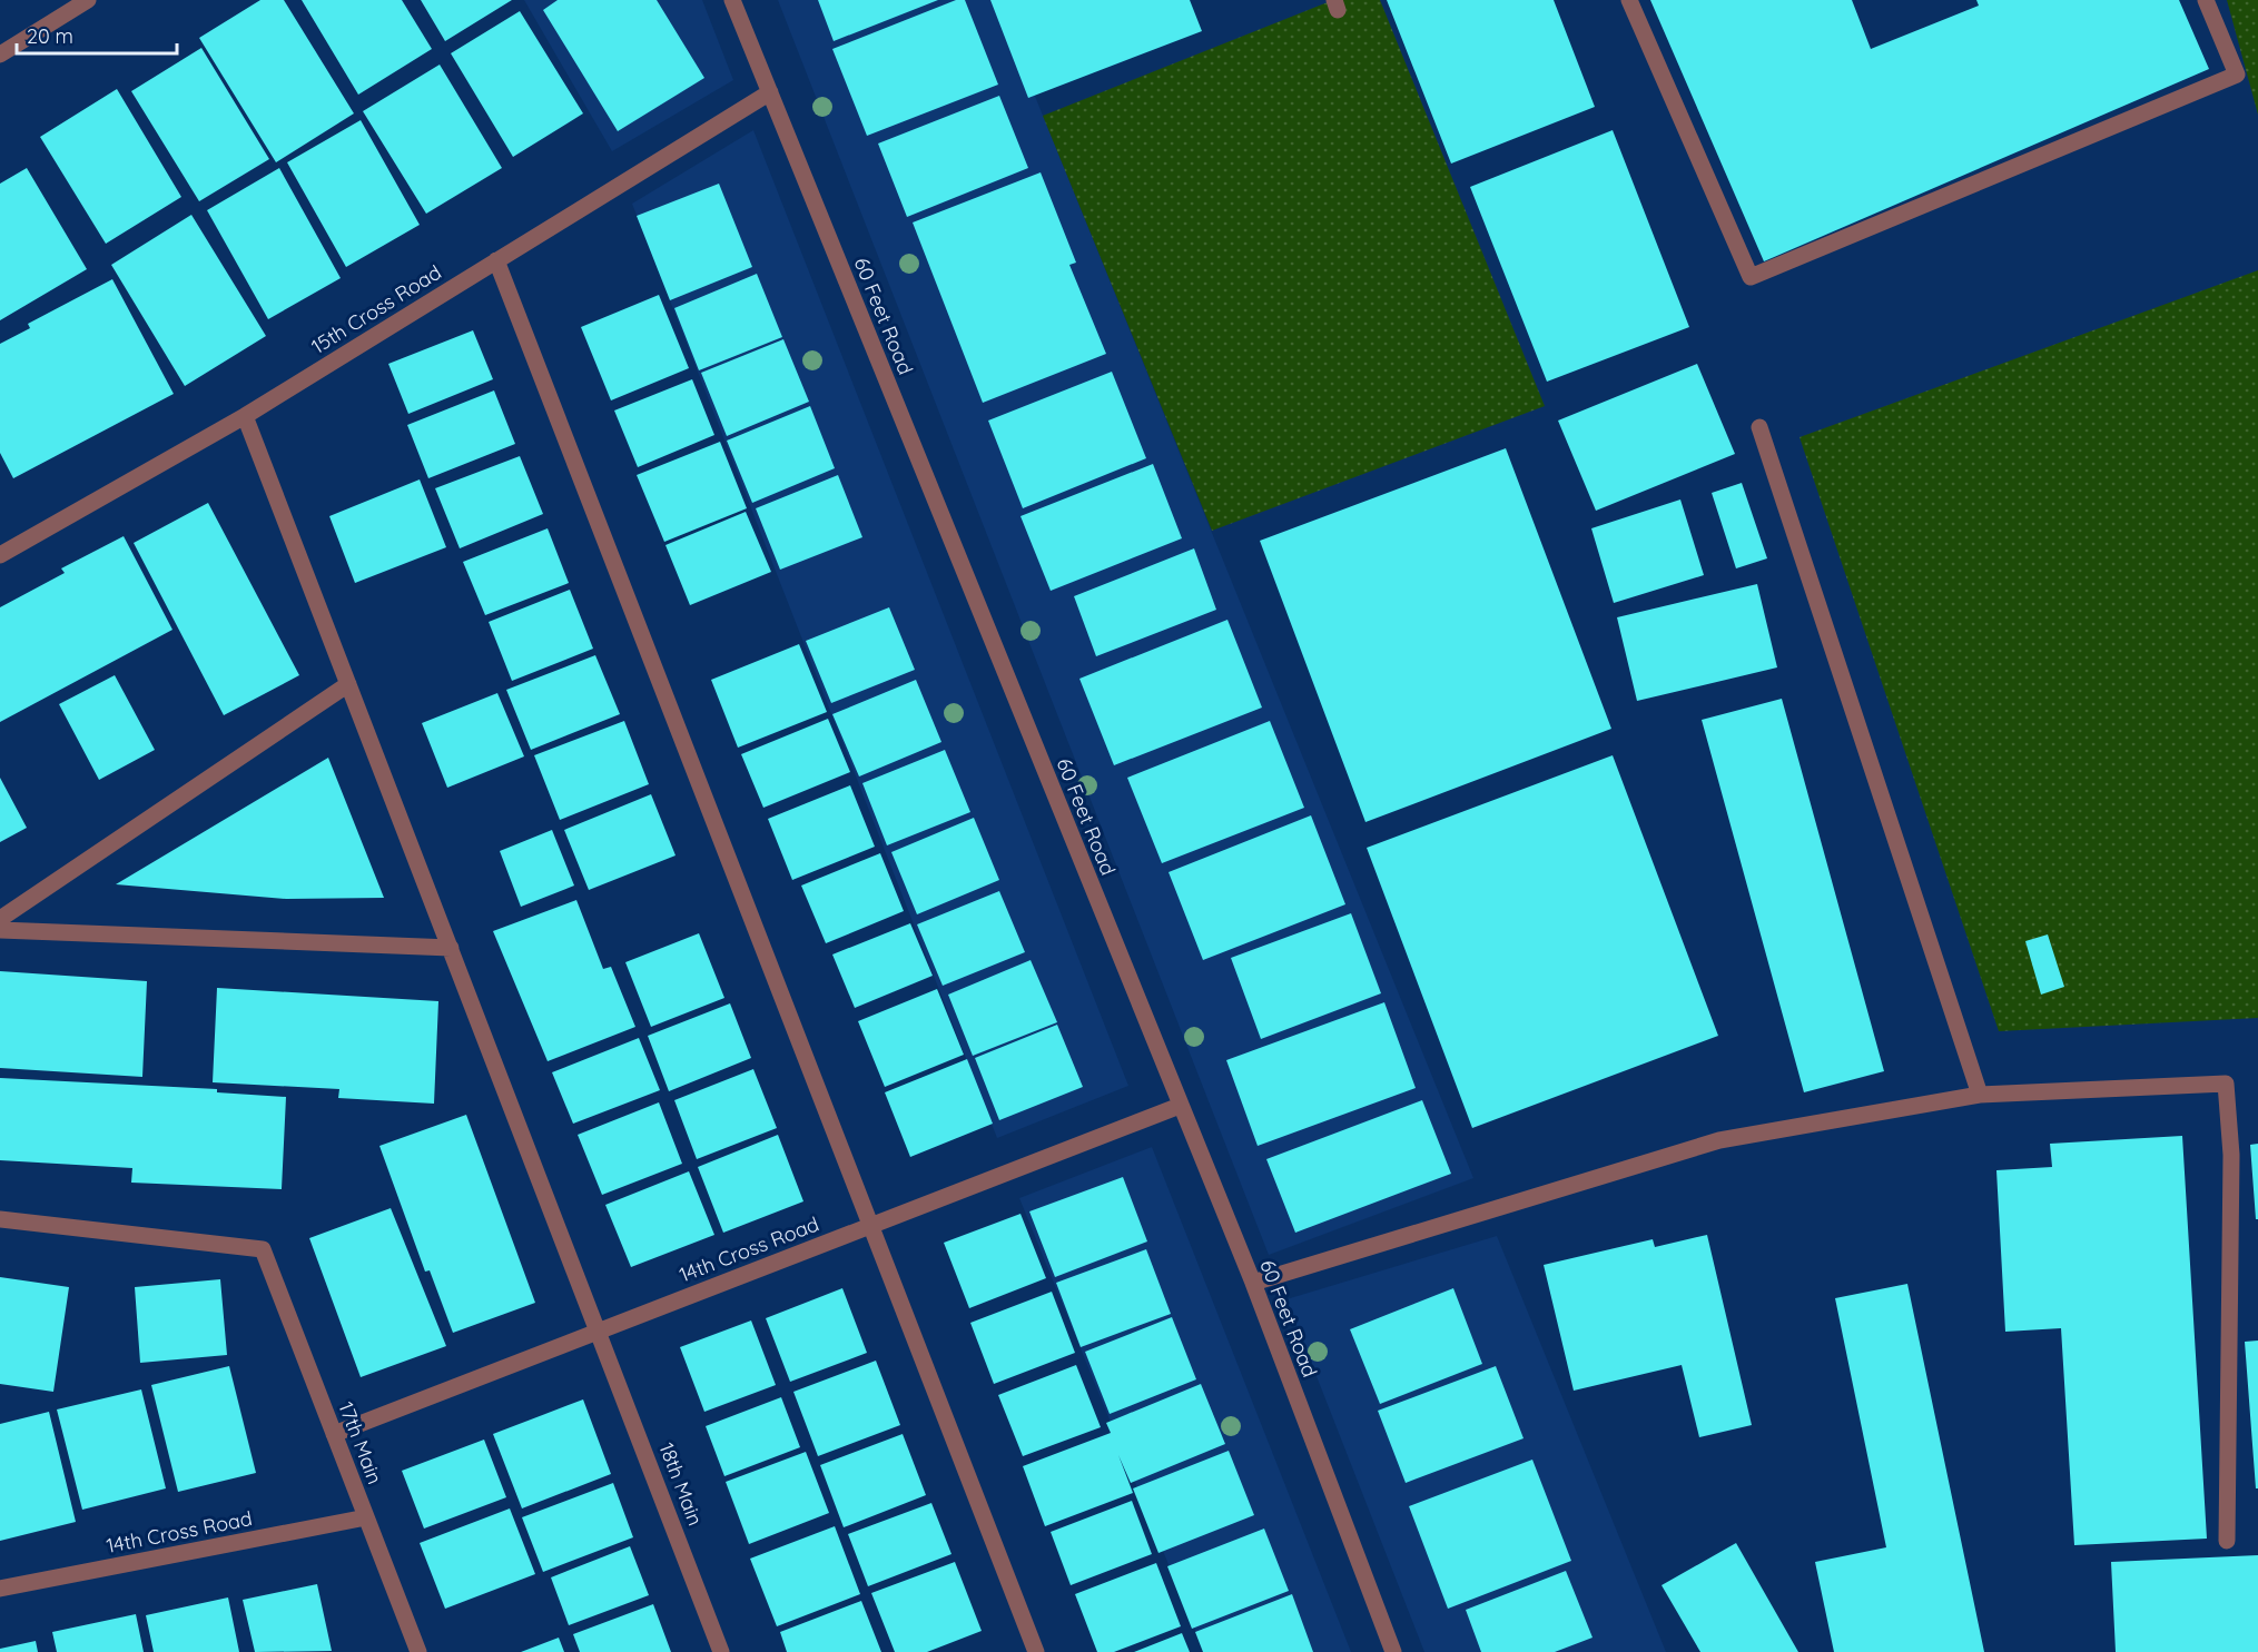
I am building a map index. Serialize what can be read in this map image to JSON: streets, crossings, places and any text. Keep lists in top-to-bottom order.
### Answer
{
  "streets": {
    "street": [
      "15th Cross Road",
      "60 Feet Road",
      "14th Cross Road",
      "17th Main",
      "18th Main"
    ]
  },
  "crossings": [
    ["15th Cross Road", "60 Feet Road"],
    ["15th Cross Road", "18th Main"],
    ["60 Feet Road", "14th Cross Road"],
    ["14th Cross Road", "17th Main"],
    ["14th Cross Road", "18th Main"]
  ],
  "scale_bar": "20 m"
}
